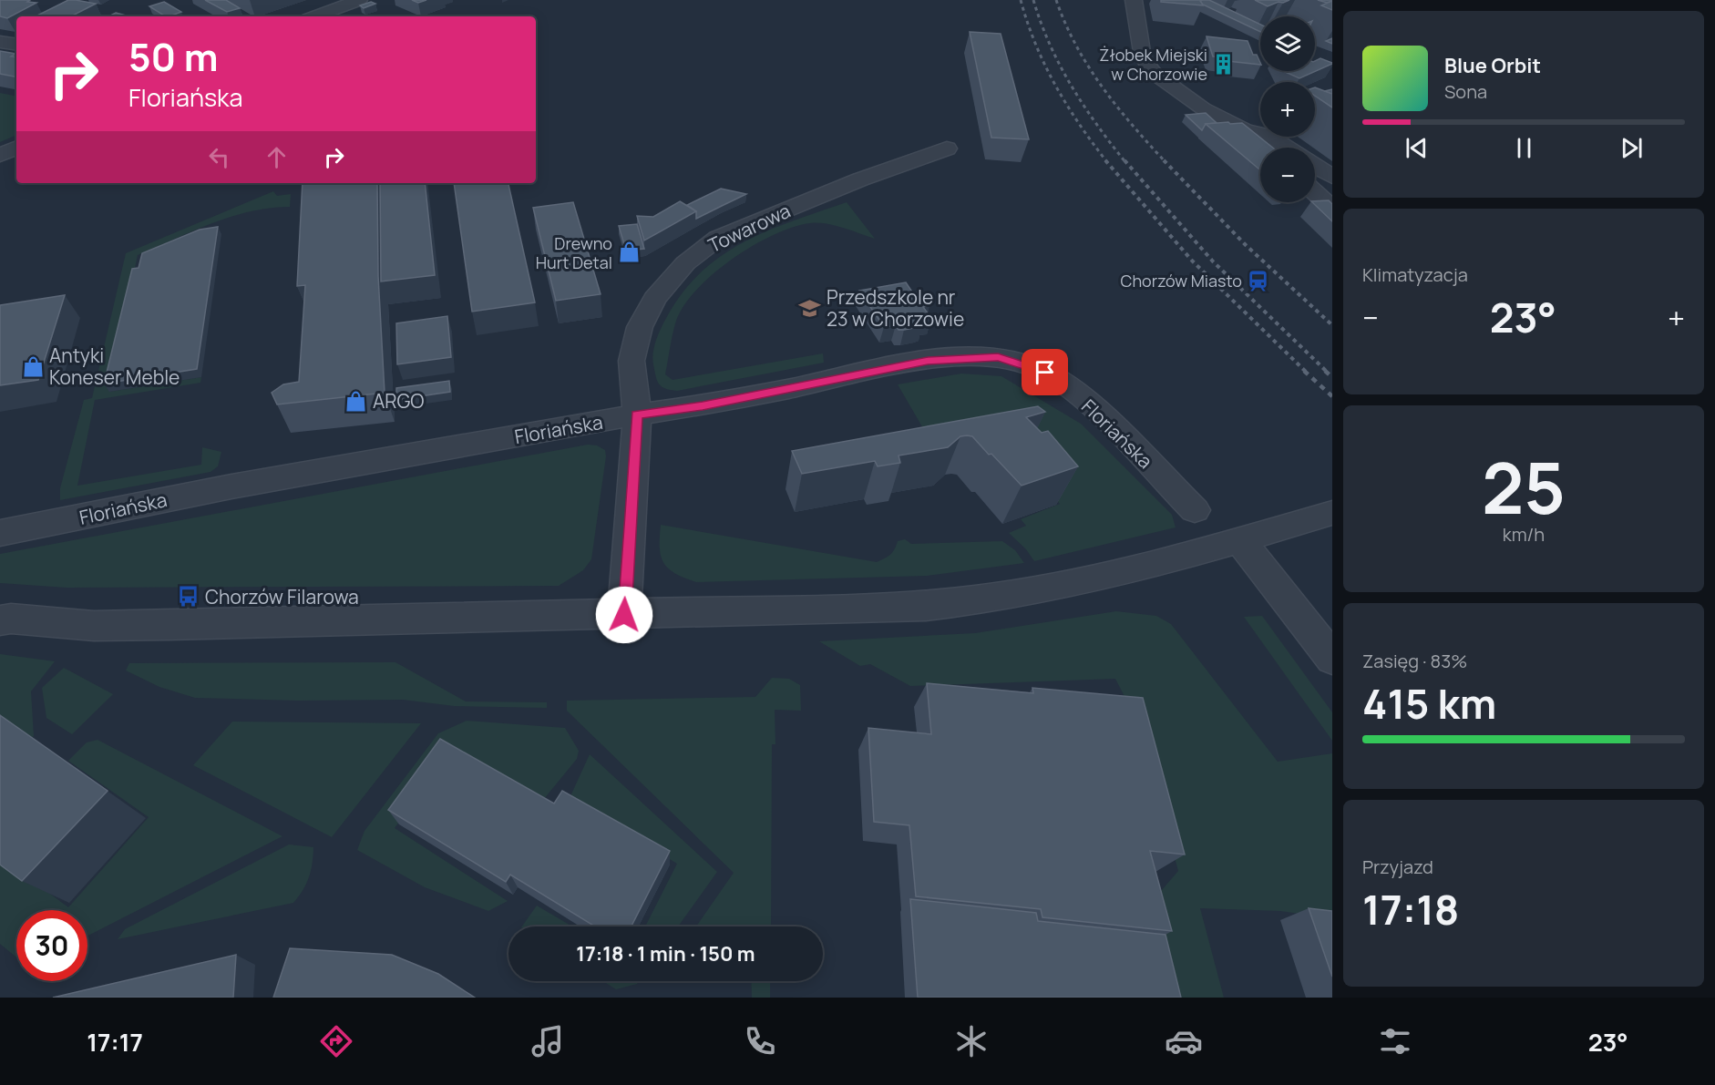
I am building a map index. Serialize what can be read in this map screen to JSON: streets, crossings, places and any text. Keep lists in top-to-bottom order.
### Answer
{
  "streets": {
    "street": ["Towarowa", "Floriańska"]
  },
  "crossings": [
    ["Towarowa", "Floriańska"]
  ],
  "places": {
    "building": ["Żłobek Miejski w Chorzowie"],
    "shop": ["Drewno Hurt Detal", "Antyki Koneser Meble", "ARGO"],
    "station": ["Chorzów Miasto"],
    "school or university": ["Przedszkole nr 23 w Chorzowie"],
    "bus stop": ["Chorzów Filarowa"]
  },
  "page": {
    "map_buttons": ["+", "−"],
    "turn": ["50 m", "Floriańska"],
    "song": ["Blue Orbit", "Sona"],
    "tile": [
      "Klimatyzacja",
      ["25", "km/h"],
      ["Zasięg · 83%", "415 km"],
      ["Przyjazd", "17:18"]
    ],
    "heat": ["−", "23°", "+"],
    "limit": "30",
    "trip": "17:18 · 1 min · 150 m",
    "tabs": ["17:17", "23°"]
  }
}
